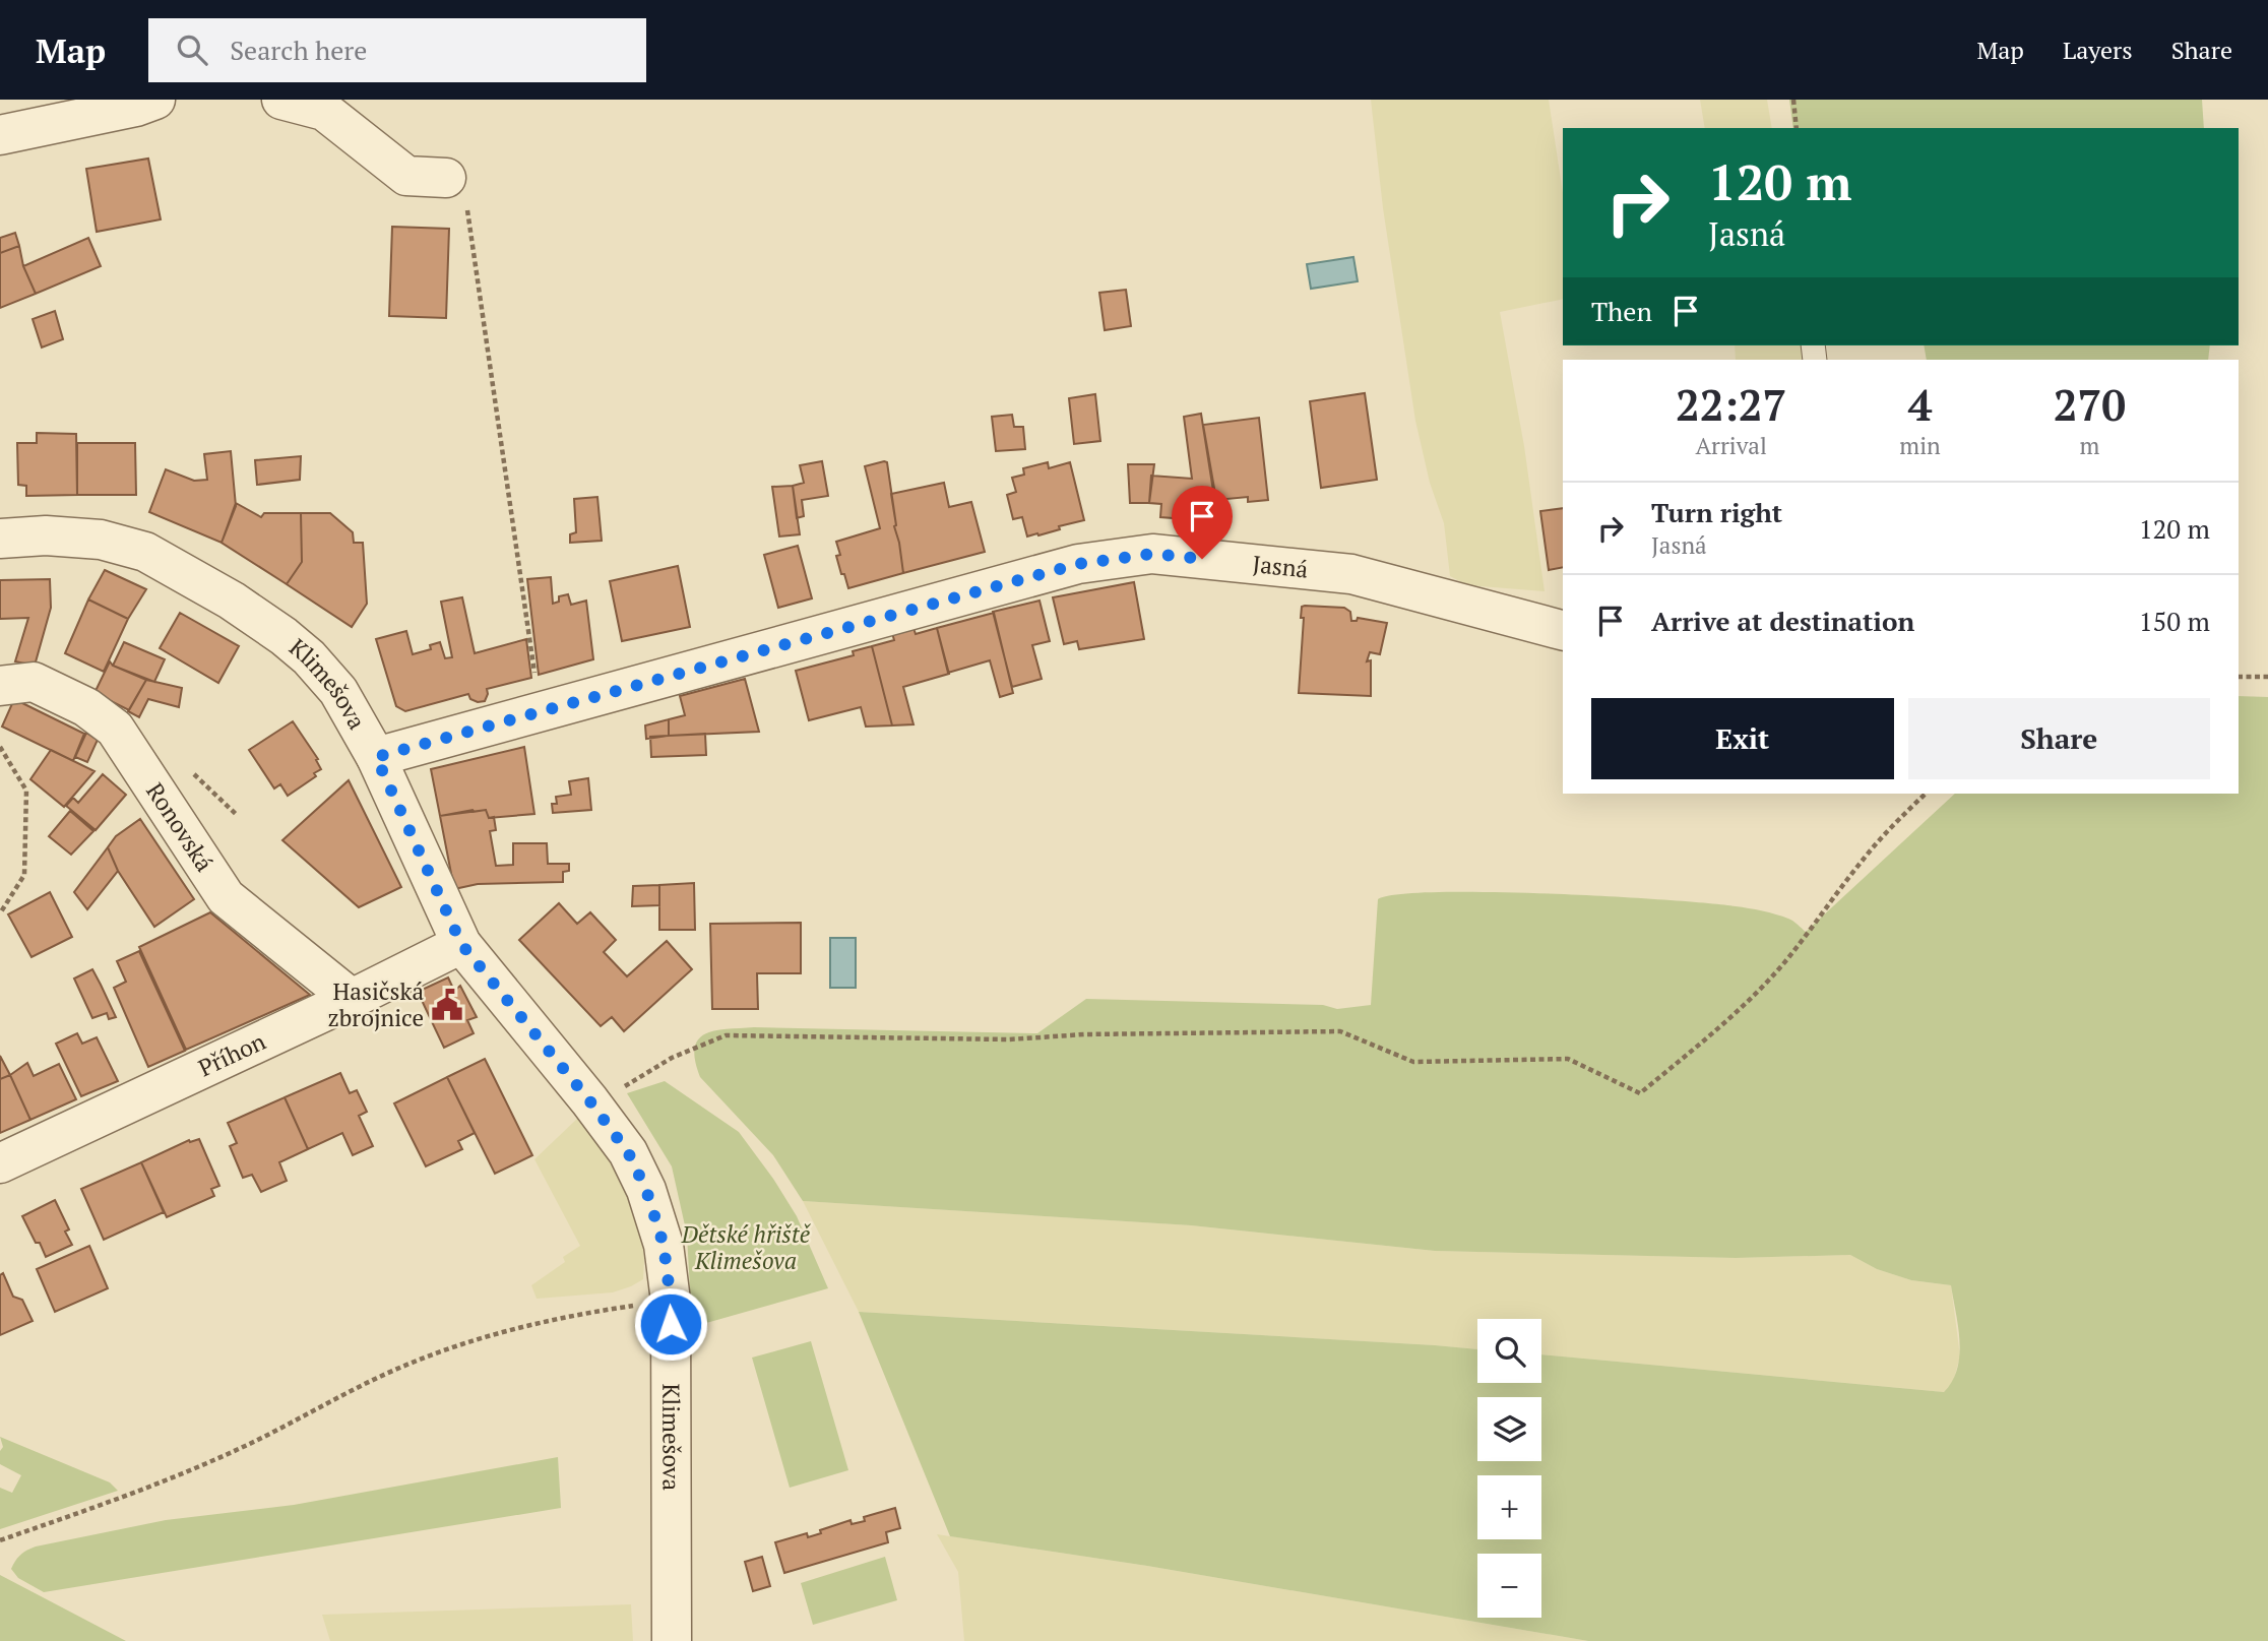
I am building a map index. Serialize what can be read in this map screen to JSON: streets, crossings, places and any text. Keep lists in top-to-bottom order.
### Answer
{
  "streets": {
    "street": [
      "Jasná",
      "Klimešova",
      "Ronovská",
      "Příhon"
    ]
  },
  "crossings": [
    ["Jasná", "Klimešova"],
    ["Klimešova", "Příhon"],
    ["Ronovská", "Příhon"]
  ],
  "parks": ["Dětské hřiště Klimešova"],
  "places": {
    "public building": ["Hasičská zbrojnice"]
  },
  "page": {
    "header": "Map",
    "search": "Search here",
    "nav": ["Map", "Layers", "Share"],
    "turn": ["120 m", "Jasná"],
    "then": "Then",
    "eta": [
      "22:27",
      "Arrival",
      "4",
      "min",
      "270",
      "m"
    ],
    "list": [
      {
        "name": "Turn right",
        "note": "Jasná",
        "value": "120 m"
      },
      {
        "name": "Arrive at destination",
        "value": "150 m"
      }
    ],
    "buttons": ["Exit", "Share"],
    "map_buttons": ["+", "−"]
  }
}
